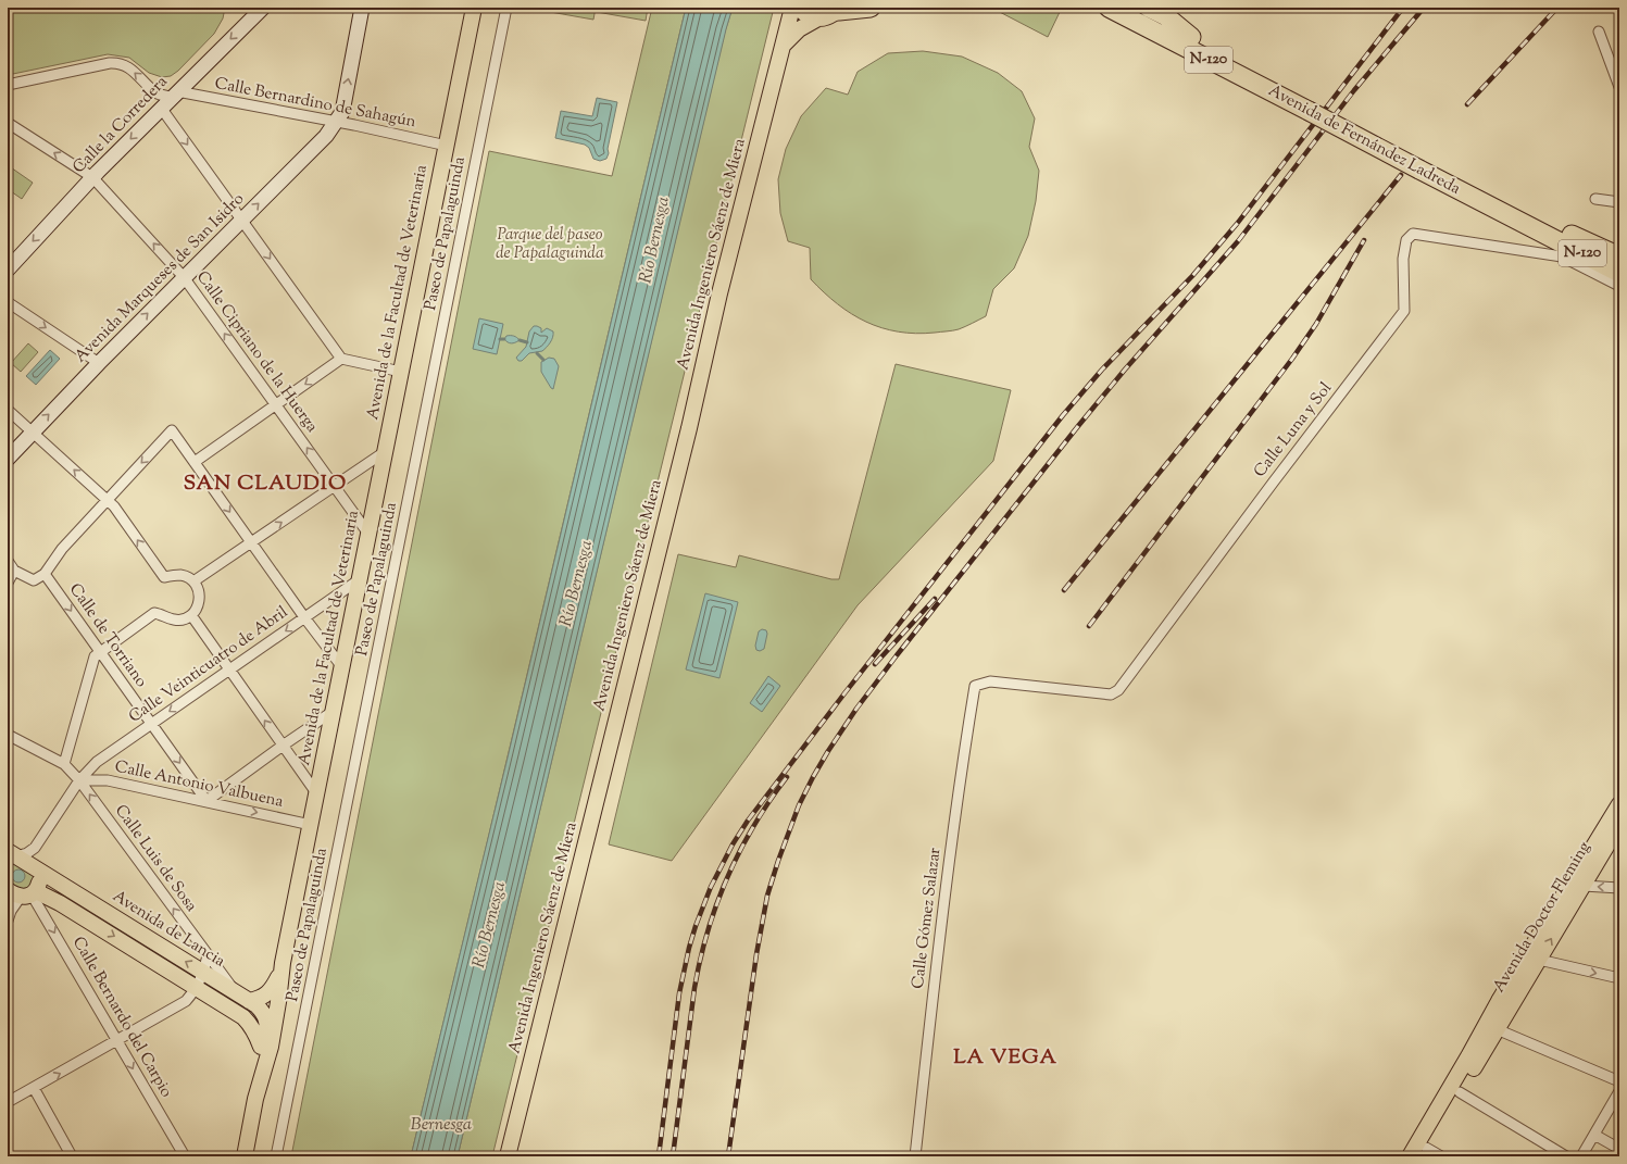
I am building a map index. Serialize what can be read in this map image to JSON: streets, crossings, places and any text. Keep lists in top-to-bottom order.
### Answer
{
  "streets": {
    "highway": ["N-120", "Avenida de Fernández Ladreda"],
    "main road": [
      "Calle la Corredera",
      "Avenida Ingeniero Sáenz de Miera",
      "Avenida Marqueses de San Isidro",
      "Avenida de la Facultad de Veterinaria",
      "Avenida Doctor Fleming",
      "Avenida de Lancia"
    ],
    "street": [
      "Calle Bernardino de Sahagún",
      "Paseo de Papalaguinda",
      "Calle Cipriano de la Huerga",
      "Calle Luna y Sol",
      "Calle de Torriano",
      "Calle Veinticuatro de Abril",
      "Calle Antonio Valbuena",
      "Calle Luis de Sosa",
      "Calle Gómez Salazar",
      "Calle Bernardo del Carpio"
    ]
  },
  "crossings": [
    ["Calle Bernardino de Sahagún", "Calle la Corredera"],
    ["Calle Bernardino de Sahagún", "Avenida Marqueses de San Isidro"],
    ["Calle Bernardino de Sahagún", "Avenida de la Facultad de Veterinaria"],
    ["Calle la Corredera", "Calle Cipriano de la Huerga"],
    ["Avenida Marqueses de San Isidro", "Calle Cipriano de la Huerga"],
    ["Avenida de la Facultad de Veterinaria", "Calle Cipriano de la Huerga"],
    ["Avenida de la Facultad de Veterinaria", "Calle Veinticuatro de Abril"],
    ["Avenida de la Facultad de Veterinaria", "Calle Antonio Valbuena"],
    ["Avenida de la Facultad de Veterinaria", "Avenida de Lancia"],
    ["Calle Luna y Sol", "Calle Gómez Salazar"],
    ["Calle de Torriano", "Calle Veinticuatro de Abril"],
    ["Calle de Torriano", "Calle Antonio Valbuena"],
    ["Calle Veinticuatro de Abril", "Calle Antonio Valbuena"],
    ["Calle Veinticuatro de Abril", "Calle Luis de Sosa"],
    ["Calle Antonio Valbuena", "Calle Luis de Sosa"],
    ["Calle Luis de Sosa", "Avenida de Lancia"]
  ],
  "one_way": [
    "Calle Bernardino de Sahagún",
    "Calle la Corredera",
    "Avenida Marqueses de San Isidro",
    "Calle de Torriano",
    "Calle Veinticuatro de Abril",
    "Calle Antonio Valbuena",
    "Calle Luis de Sosa",
    "Calle Bernardo del Carpio"
  ],
  "districts": ["SAN CLAUDIO", "LA VEGA"],
  "water": ["Río Bernesga", "Bernesga"],
  "parks": ["Parque del paseo de Papalaguinda"]
}
